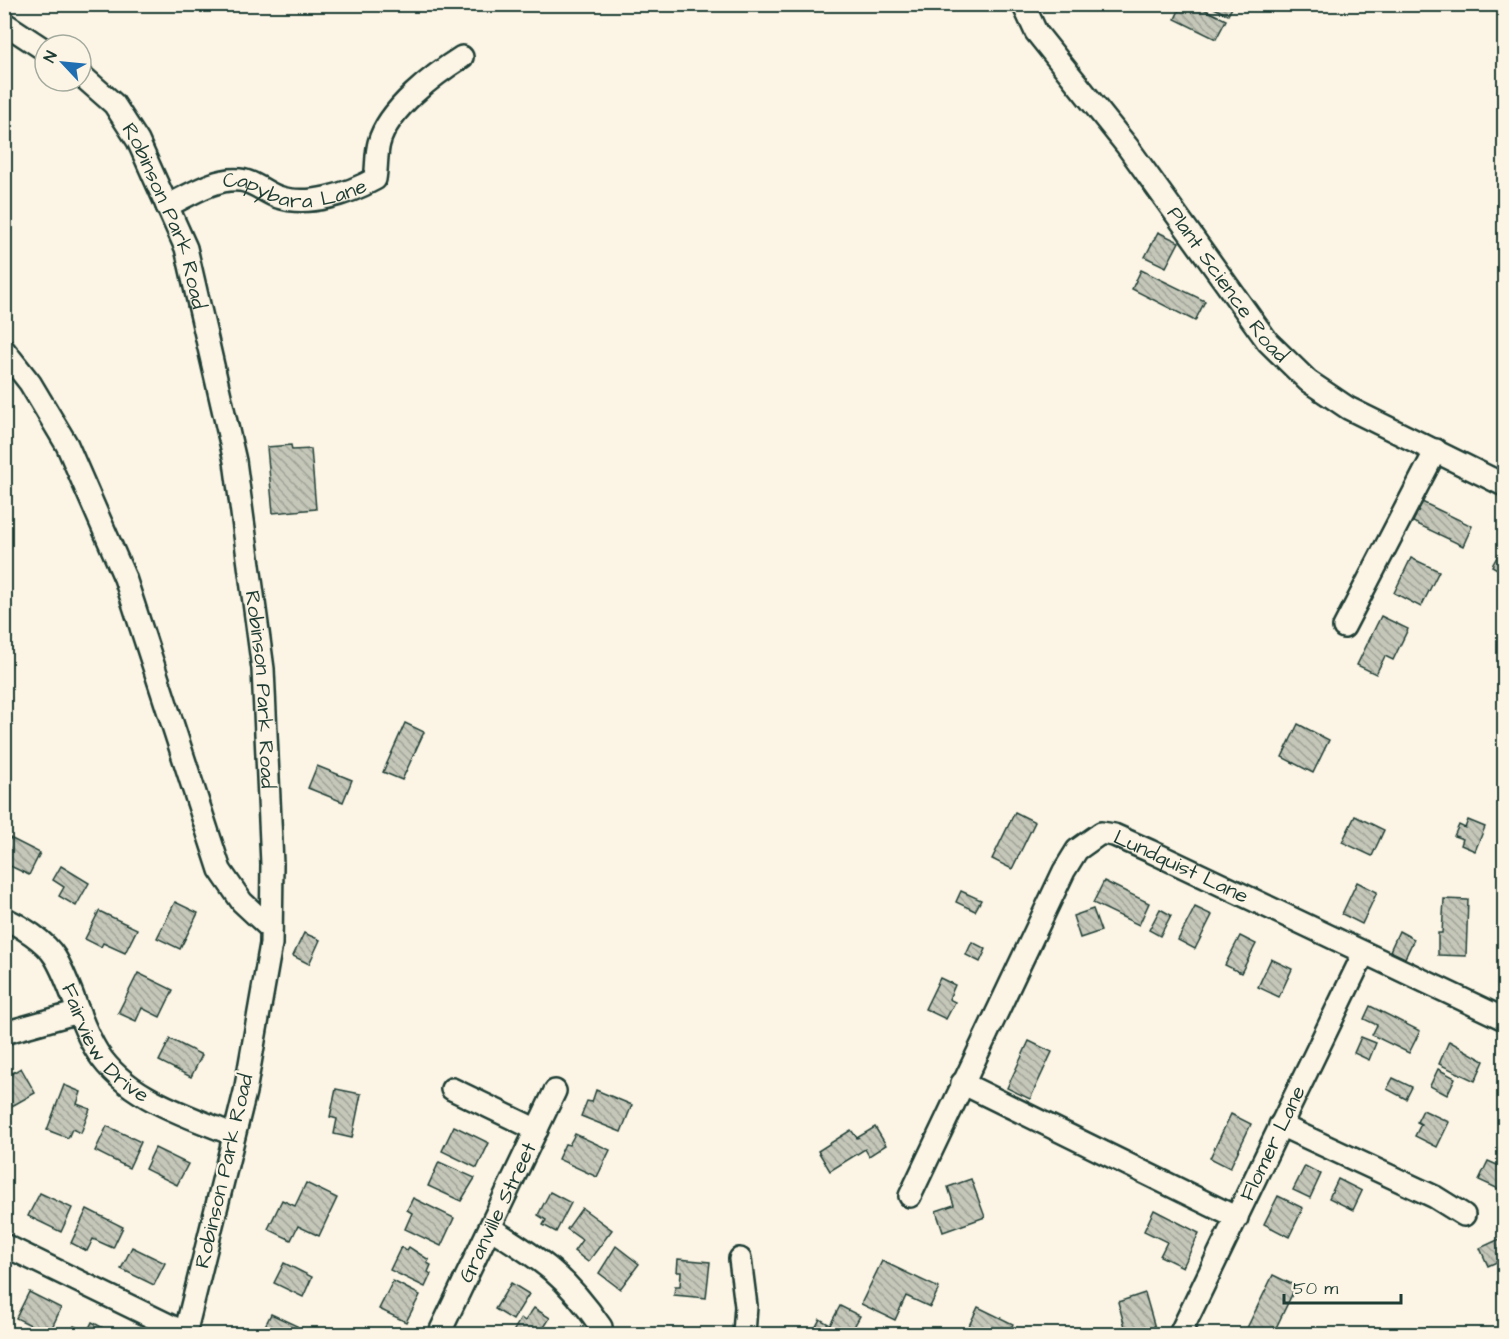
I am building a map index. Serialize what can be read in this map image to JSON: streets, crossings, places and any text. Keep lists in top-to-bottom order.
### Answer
{
  "streets": {
    "street": [
      "Capybara Lane",
      "Robinson Park Road",
      "Plant Science Road",
      "Lundquist Lane",
      "Fairview Drive",
      "Flomer Lane",
      "Granville Street"
    ]
  },
  "crossings": [
    ["Capybara Lane", "Robinson Park Road"],
    ["Robinson Park Road", "Fairview Drive"],
    ["Lundquist Lane", "Flomer Lane"]
  ],
  "scale_bar": "50 m",
  "north": "top left"
}
